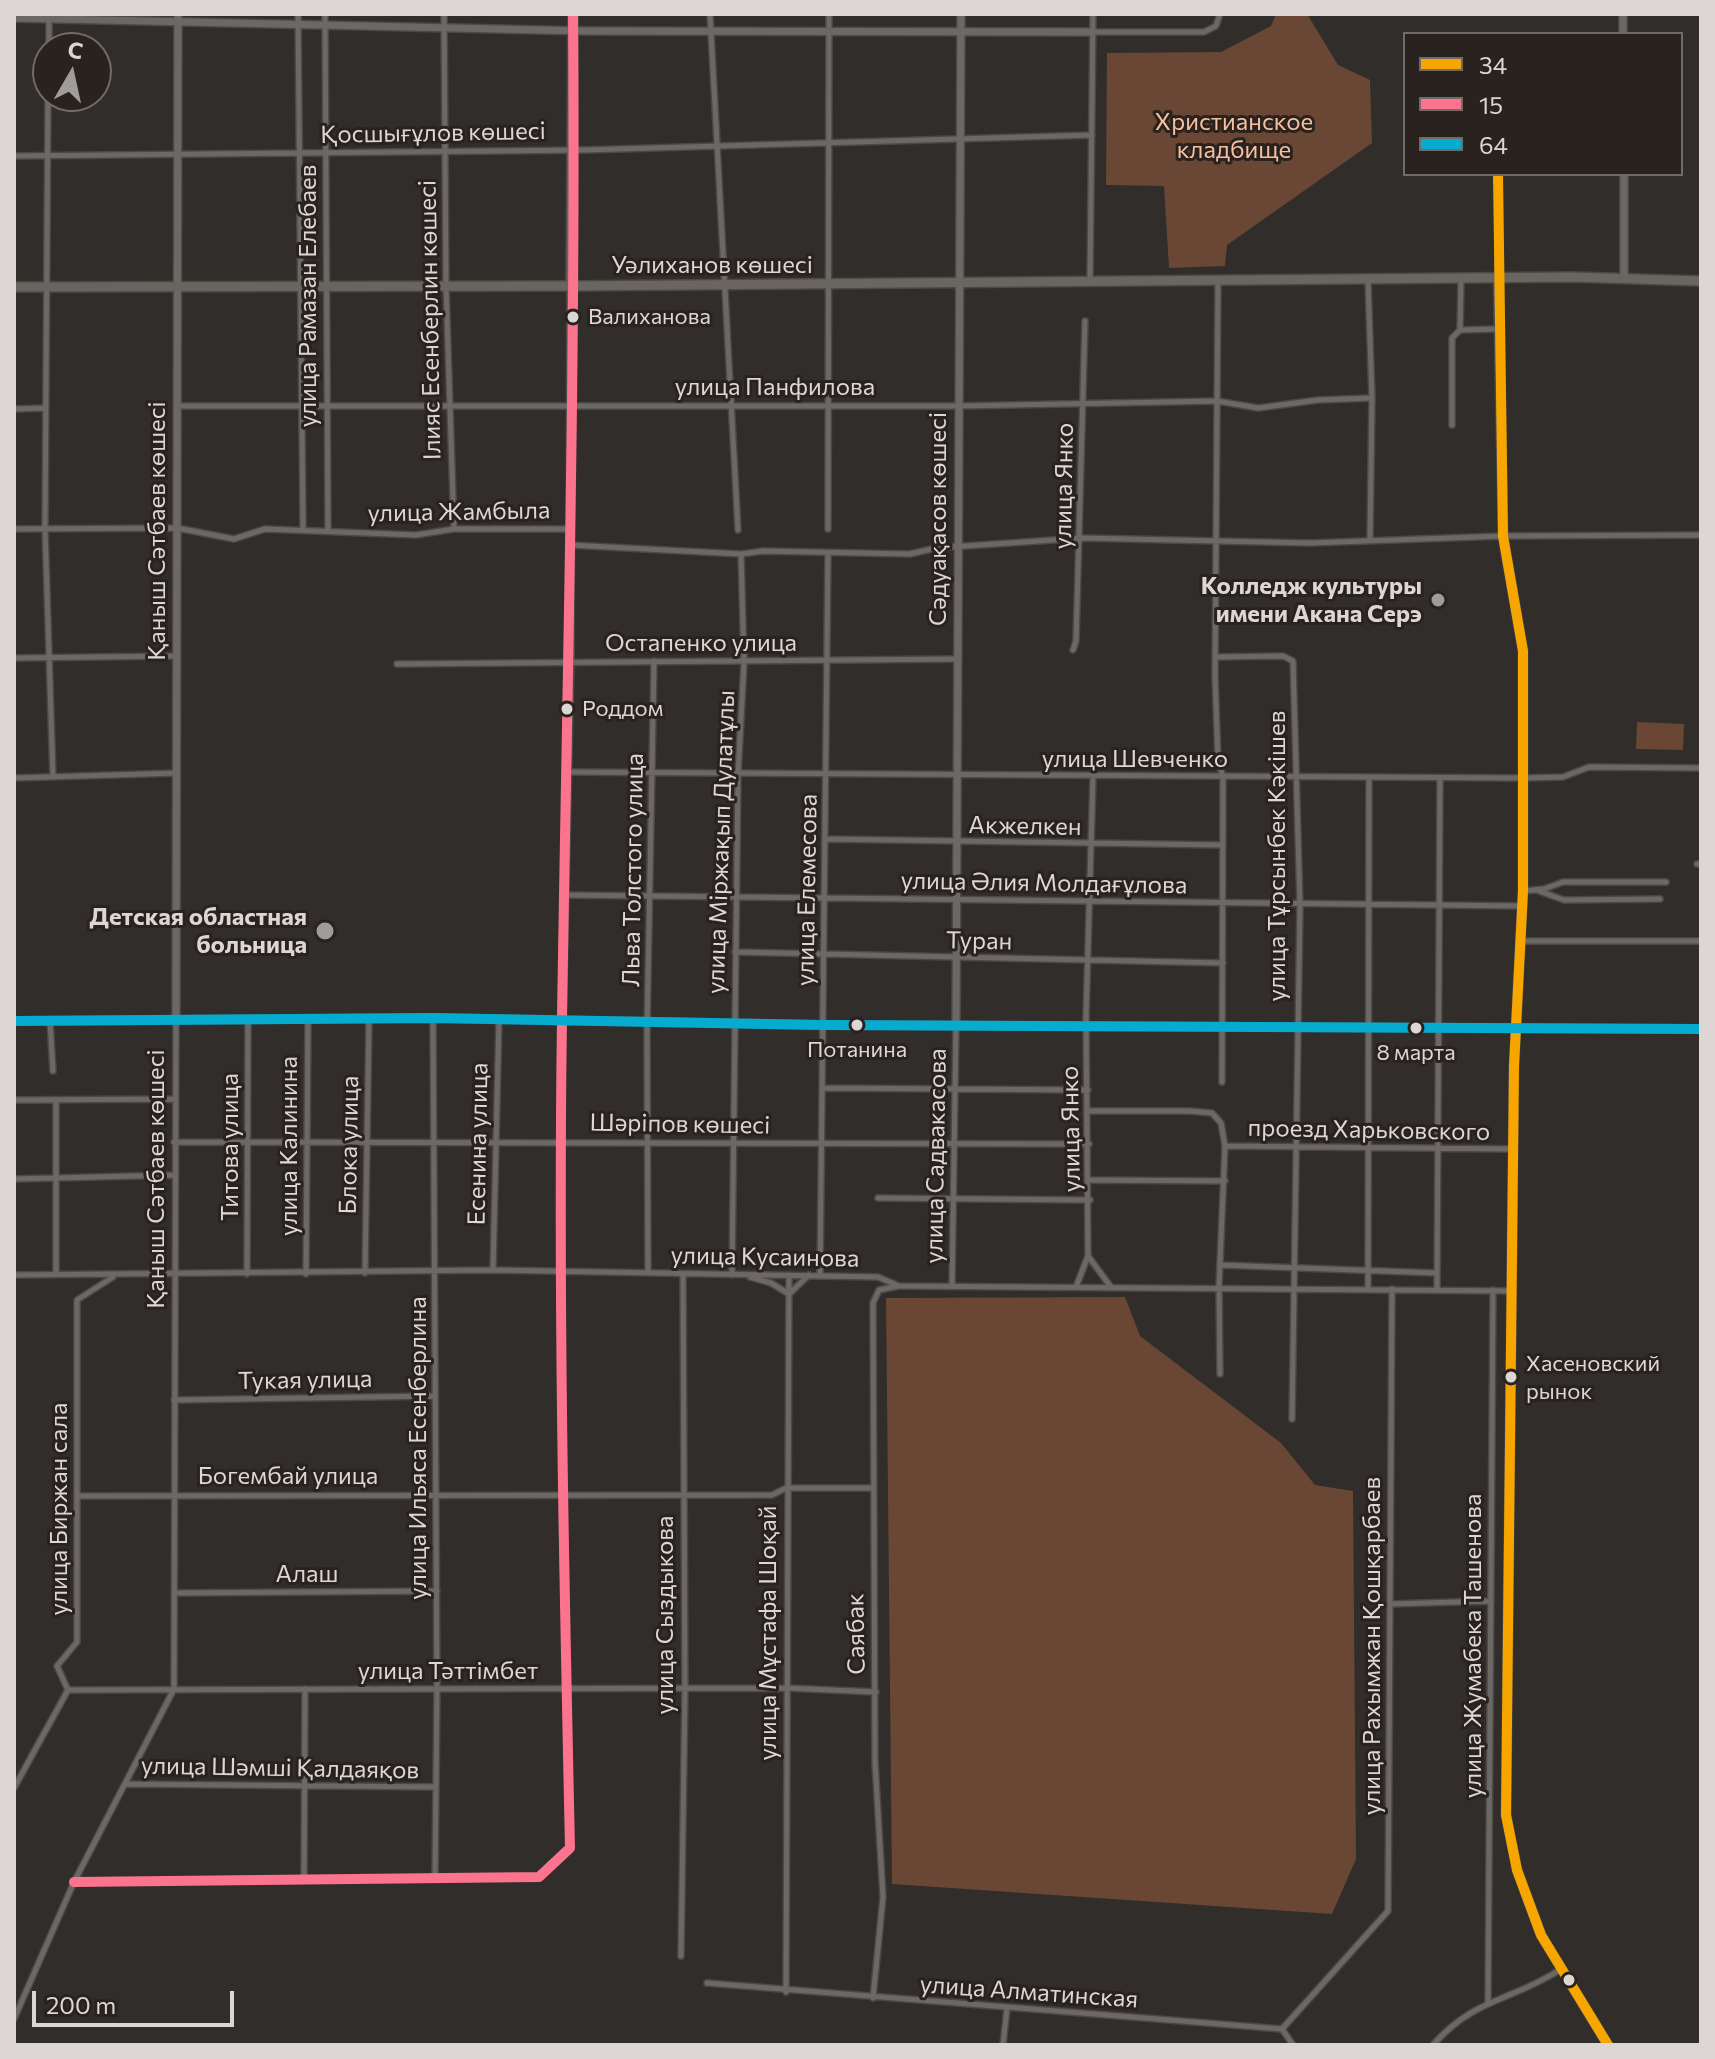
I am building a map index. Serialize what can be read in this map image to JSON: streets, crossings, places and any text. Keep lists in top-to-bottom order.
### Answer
{
  "streets": {
    "highway": ["Уәлиханов көшесі"],
    "street": [
      "Қосшығұлов көшесі",
      "улица Рамазан Елебаев",
      "Ілияс Есенберлин көшесі",
      "улица Панфилова",
      "улица Янко",
      "улица Жамбыла",
      "Сәдуақасов көшесі",
      "Қаныш Сәтбаев көшесі",
      "Остапенко улица",
      "улица Шевченко",
      "Акжелкен",
      "улица Міржақып Дулатұлы",
      "улица Тұрсынбек Кәкішев",
      "Льва Толстого улица",
      "улица Әлия Молдағұлова",
      "улица Елемесова",
      "Туран",
      "Шәріпов көшесі",
      "проезд Харьковского",
      "Есенина улица",
      "Блока улица",
      "улица Калинина",
      "Титова улица",
      "улица Садвакасова",
      "улица Кусаинова",
      "Тукая улица",
      "улица Ильяса Есенберлина",
      "Богембай улица",
      "улица Биржан сала",
      "Алаш",
      "улица Сыздыкова",
      "улица Мұстафа Шоқай",
      "Саябак",
      "улица Рахымжан Қошқарбаев",
      "улица Жумабека Ташенова",
      "улица Тәттімбет",
      "улица Шәмші Қалдаяқов",
      "улица Алматинская"
    ]
  },
  "crossings": [
    ["Қосшығұлов көшесі", "улица Рамазан Елебаев"],
    ["Қосшығұлов көшесі", "Ілияс Есенберлин көшесі"],
    ["Қосшығұлов көшесі", "Сәдуақасов көшесі"],
    ["Қосшығұлов көшесі", "Қаныш Сәтбаев көшесі"],
    ["Уәлиханов көшесі", "улица Рамазан Елебаев"],
    ["Уәлиханов көшесі", "Ілияс Есенберлин көшесі"],
    ["Уәлиханов көшесі", "Сәдуақасов көшесі"],
    ["Уәлиханов көшесі", "Қаныш Сәтбаев көшесі"],
    ["улица Рамазан Елебаев", "улица Панфилова"],
    ["улица Рамазан Елебаев", "улица Жамбыла"],
    ["Ілияс Есенберлин көшесі", "улица Панфилова"],
    ["Ілияс Есенберлин көшесі", "улица Жамбыла"],
    ["улица Панфилова", "улица Янко"],
    ["улица Панфилова", "Сәдуақасов көшесі"],
    ["улица Панфилова", "Қаныш Сәтбаев көшесі"],
    ["улица Янко", "улица Жамбыла"],
    ["улица Янко", "улица Шевченко"],
    ["улица Янко", "Акжелкен"],
    ["улица Янко", "улица Әлия Молдағұлова"],
    ["улица Янко", "Туран"],
    ["улица Янко", "Шәріпов көшесі"],
    ["улица Янко", "улица Кусаинова"],
    ["улица Жамбыла", "Сәдуақасов көшесі"],
    ["улица Жамбыла", "Қаныш Сәтбаев көшесі"],
    ["улица Жамбыла", "улица Міржақып Дулатұлы"],
    ["улица Жамбыла", "улица Елемесова"],
    ["Сәдуақасов көшесі", "Остапенко улица"],
    ["Сәдуақасов көшесі", "улица Шевченко"],
    ["Сәдуақасов көшесі", "Акжелкен"],
    ["Сәдуақасов көшесі", "улица Әлия Молдағұлова"],
    ["Сәдуақасов көшесі", "Туран"],
    ["Сәдуақасов көшесі", "улица Садвакасова"],
    ["Қаныш Сәтбаев көшесі", "Шәріпов көшесі"],
    ["Қаныш Сәтбаев көшесі", "улица Кусаинова"],
    ["Қаныш Сәтбаев көшесі", "Тукая улица"],
    ["Қаныш Сәтбаев көшесі", "Богембай улица"],
    ["Қаныш Сәтбаев көшесі", "Алаш"],
    ["Қаныш Сәтбаев көшесі", "улица Тәттімбет"],
    ["Қаныш Сәтбаев көшесі", "улица Шәмші Қалдаяқов"],
    ["Остапенко улица", "улица Міржақып Дулатұлы"],
    ["Остапенко улица", "Льва Толстого улица"],
    ["Остапенко улица", "улица Елемесова"],
    ["улица Шевченко", "улица Міржақып Дулатұлы"],
    ["улица Шевченко", "улица Тұрсынбек Кәкішев"],
    ["улица Шевченко", "Льва Толстого улица"],
    ["улица Шевченко", "улица Елемесова"],
    ["Акжелкен", "улица Елемесова"],
    ["улица Міржақып Дулатұлы", "улица Әлия Молдағұлова"],
    ["улица Міржақып Дулатұлы", "Туран"],
    ["улица Міржақып Дулатұлы", "Шәріпов көшесі"],
    ["улица Міржақып Дулатұлы", "улица Кусаинова"],
    ["улица Тұрсынбек Кәкішев", "улица Әлия Молдағұлова"],
    ["улица Тұрсынбек Кәкішев", "проезд Харьковского"],
    ["улица Тұрсынбек Кәкішев", "улица Кусаинова"],
    ["Льва Толстого улица", "улица Әлия Молдағұлова"],
    ["Льва Толстого улица", "Шәріпов көшесі"],
    ["Льва Толстого улица", "улица Кусаинова"],
    ["улица Әлия Молдағұлова", "улица Елемесова"],
    ["улица Елемесова", "Туран"],
    ["улица Елемесова", "Шәріпов көшесі"],
    ["улица Елемесова", "улица Кусаинова"],
    ["Шәріпов көшесі", "Есенина улица"],
    ["Шәріпов көшесі", "Блока улица"],
    ["Шәріпов көшесі", "улица Калинина"],
    ["Шәріпов көшесі", "Титова улица"],
    ["Шәріпов көшесі", "улица Садвакасова"],
    ["Шәріпов көшесі", "улица Ильяса Есенберлина"],
    ["Есенина улица", "улица Кусаинова"],
    ["Блока улица", "улица Кусаинова"],
    ["улица Калинина", "улица Кусаинова"],
    ["Титова улица", "улица Кусаинова"],
    ["улица Садвакасова", "улица Кусаинова"],
    ["улица Кусаинова", "улица Ильяса Есенберлина"],
    ["улица Кусаинова", "улица Биржан сала"],
    ["улица Кусаинова", "улица Сыздыкова"],
    ["улица Кусаинова", "улица Мұстафа Шоқай"],
    ["улица Кусаинова", "Саябак"],
    ["улица Кусаинова", "улица Рахымжан Қошқарбаев"],
    ["улица Кусаинова", "улица Жумабека Ташенова"],
    ["Тукая улица", "улица Ильяса Есенберлина"],
    ["улица Ильяса Есенберлина", "Богембай улица"],
    ["улица Ильяса Есенберлина", "Алаш"],
    ["улица Ильяса Есенберлина", "улица Тәттімбет"],
    ["улица Ильяса Есенберлина", "улица Шәмші Қалдаяқов"],
    ["Богембай улица", "улица Биржан сала"],
    ["Богембай улица", "улица Сыздыкова"],
    ["Богембай улица", "улица Мұстафа Шоқай"],
    ["Богембай улица", "Саябак"],
    ["улица Биржан сала", "улица Тәттімбет"],
    ["улица Сыздыкова", "улица Тәттімбет"],
    ["улица Мұстафа Шоқай", "улица Тәттімбет"],
    ["улица Мұстафа Шоқай", "улица Алматинская"],
    ["Саябак", "улица Тәттімбет"],
    ["Саябак", "улица Алматинская"],
    ["улица Рахымжан Қошқарбаев", "улица Алматинская"]
  ],
  "parks": ["Христианское кладбище"],
  "places": [
    "Валиханова",
    "Колледж культуры имени Акана Серэ",
    "Роддом",
    "Детская областная больница",
    "Потанина",
    "8 марта",
    "Хасеновский рынок"
  ],
  "lines": ["transit line 15", "transit line 34", "transit line 64"],
  "legend": ["34", "15", "64"],
  "scale_bar": "200 m",
  "north": "top"
}
